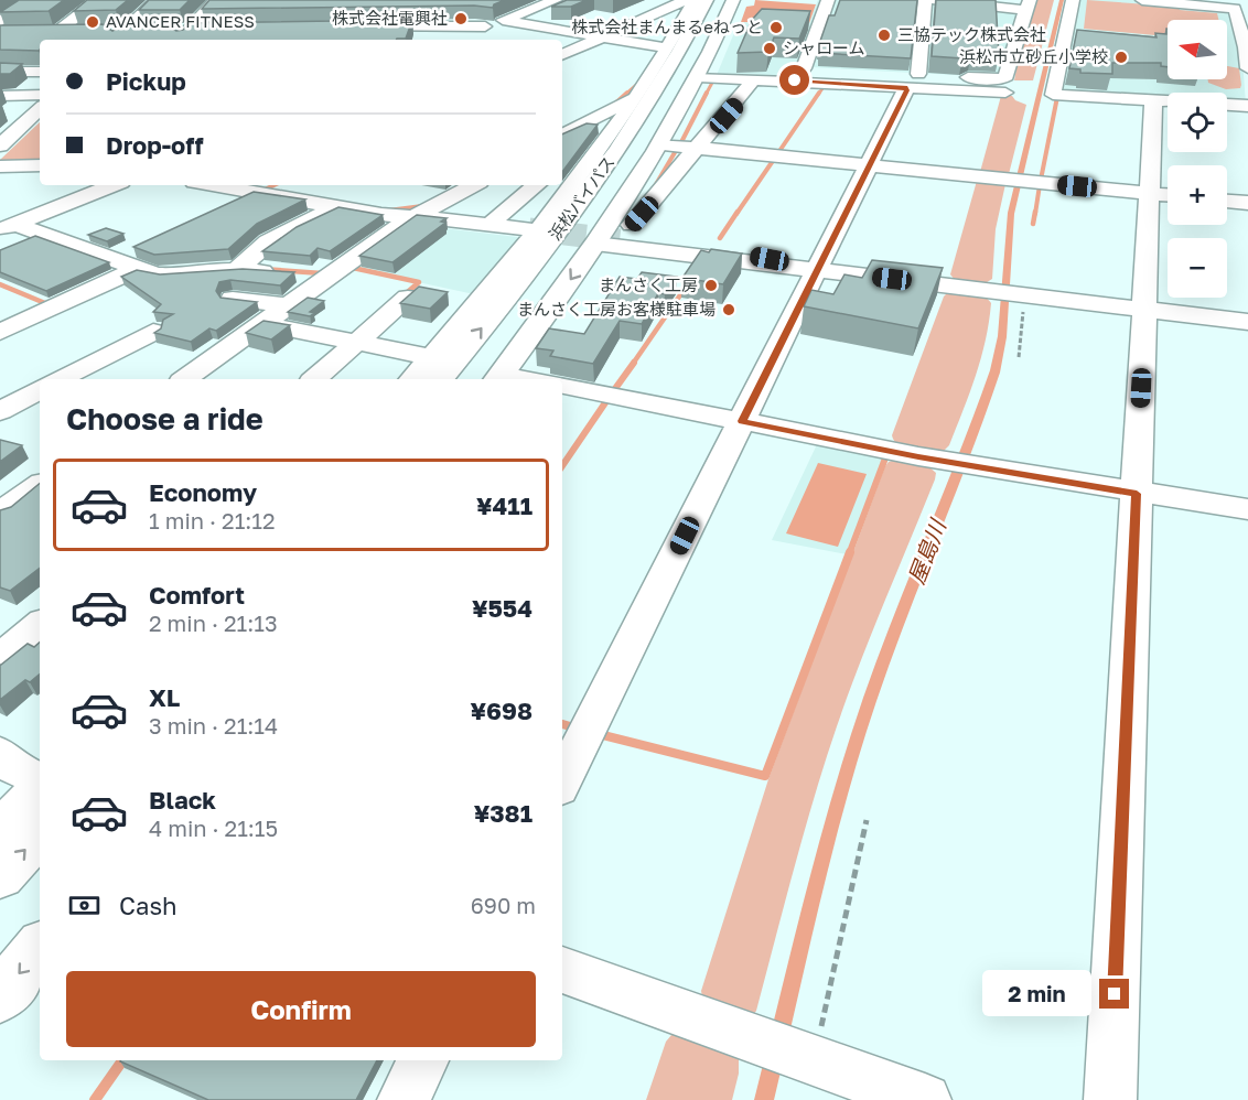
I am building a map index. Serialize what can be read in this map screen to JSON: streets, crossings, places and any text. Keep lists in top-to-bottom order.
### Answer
{
  "streets": {
    "highway": ["浜松バイパス"]
  },
  "water": ["屋島川"],
  "places": [
    "株式会社電興社",
    "AVANCER FITNESS",
    "株式会社まんまるeねっと",
    "三協テック株式会社",
    "シャローム",
    "浜松市立砂丘小学校",
    "まんさく工房",
    "まんさく工房お客様駐車場"
  ],
  "north": "left",
  "page": {
    "map_buttons": ["+", "−"],
    "banner": ["Pickup", "Drop-off"],
    "heading": "Choose a ride",
    "list": [
      {
        "name": "Economy",
        "note": "1 min · 21:12",
        "value": "¥411"
      },
      {
        "name": "Comfort",
        "note": "2 min · 21:13",
        "value": "¥554"
      },
      {
        "name": "XL",
        "note": "3 min · 21:14",
        "value": "¥698"
      },
      {
        "name": "Black",
        "note": "4 min · 21:15",
        "value": "¥381"
      }
    ],
    "pay": ["Cash", "690 m"],
    "buttons": "Confirm",
    "bubble": "2 min"
  }
}
